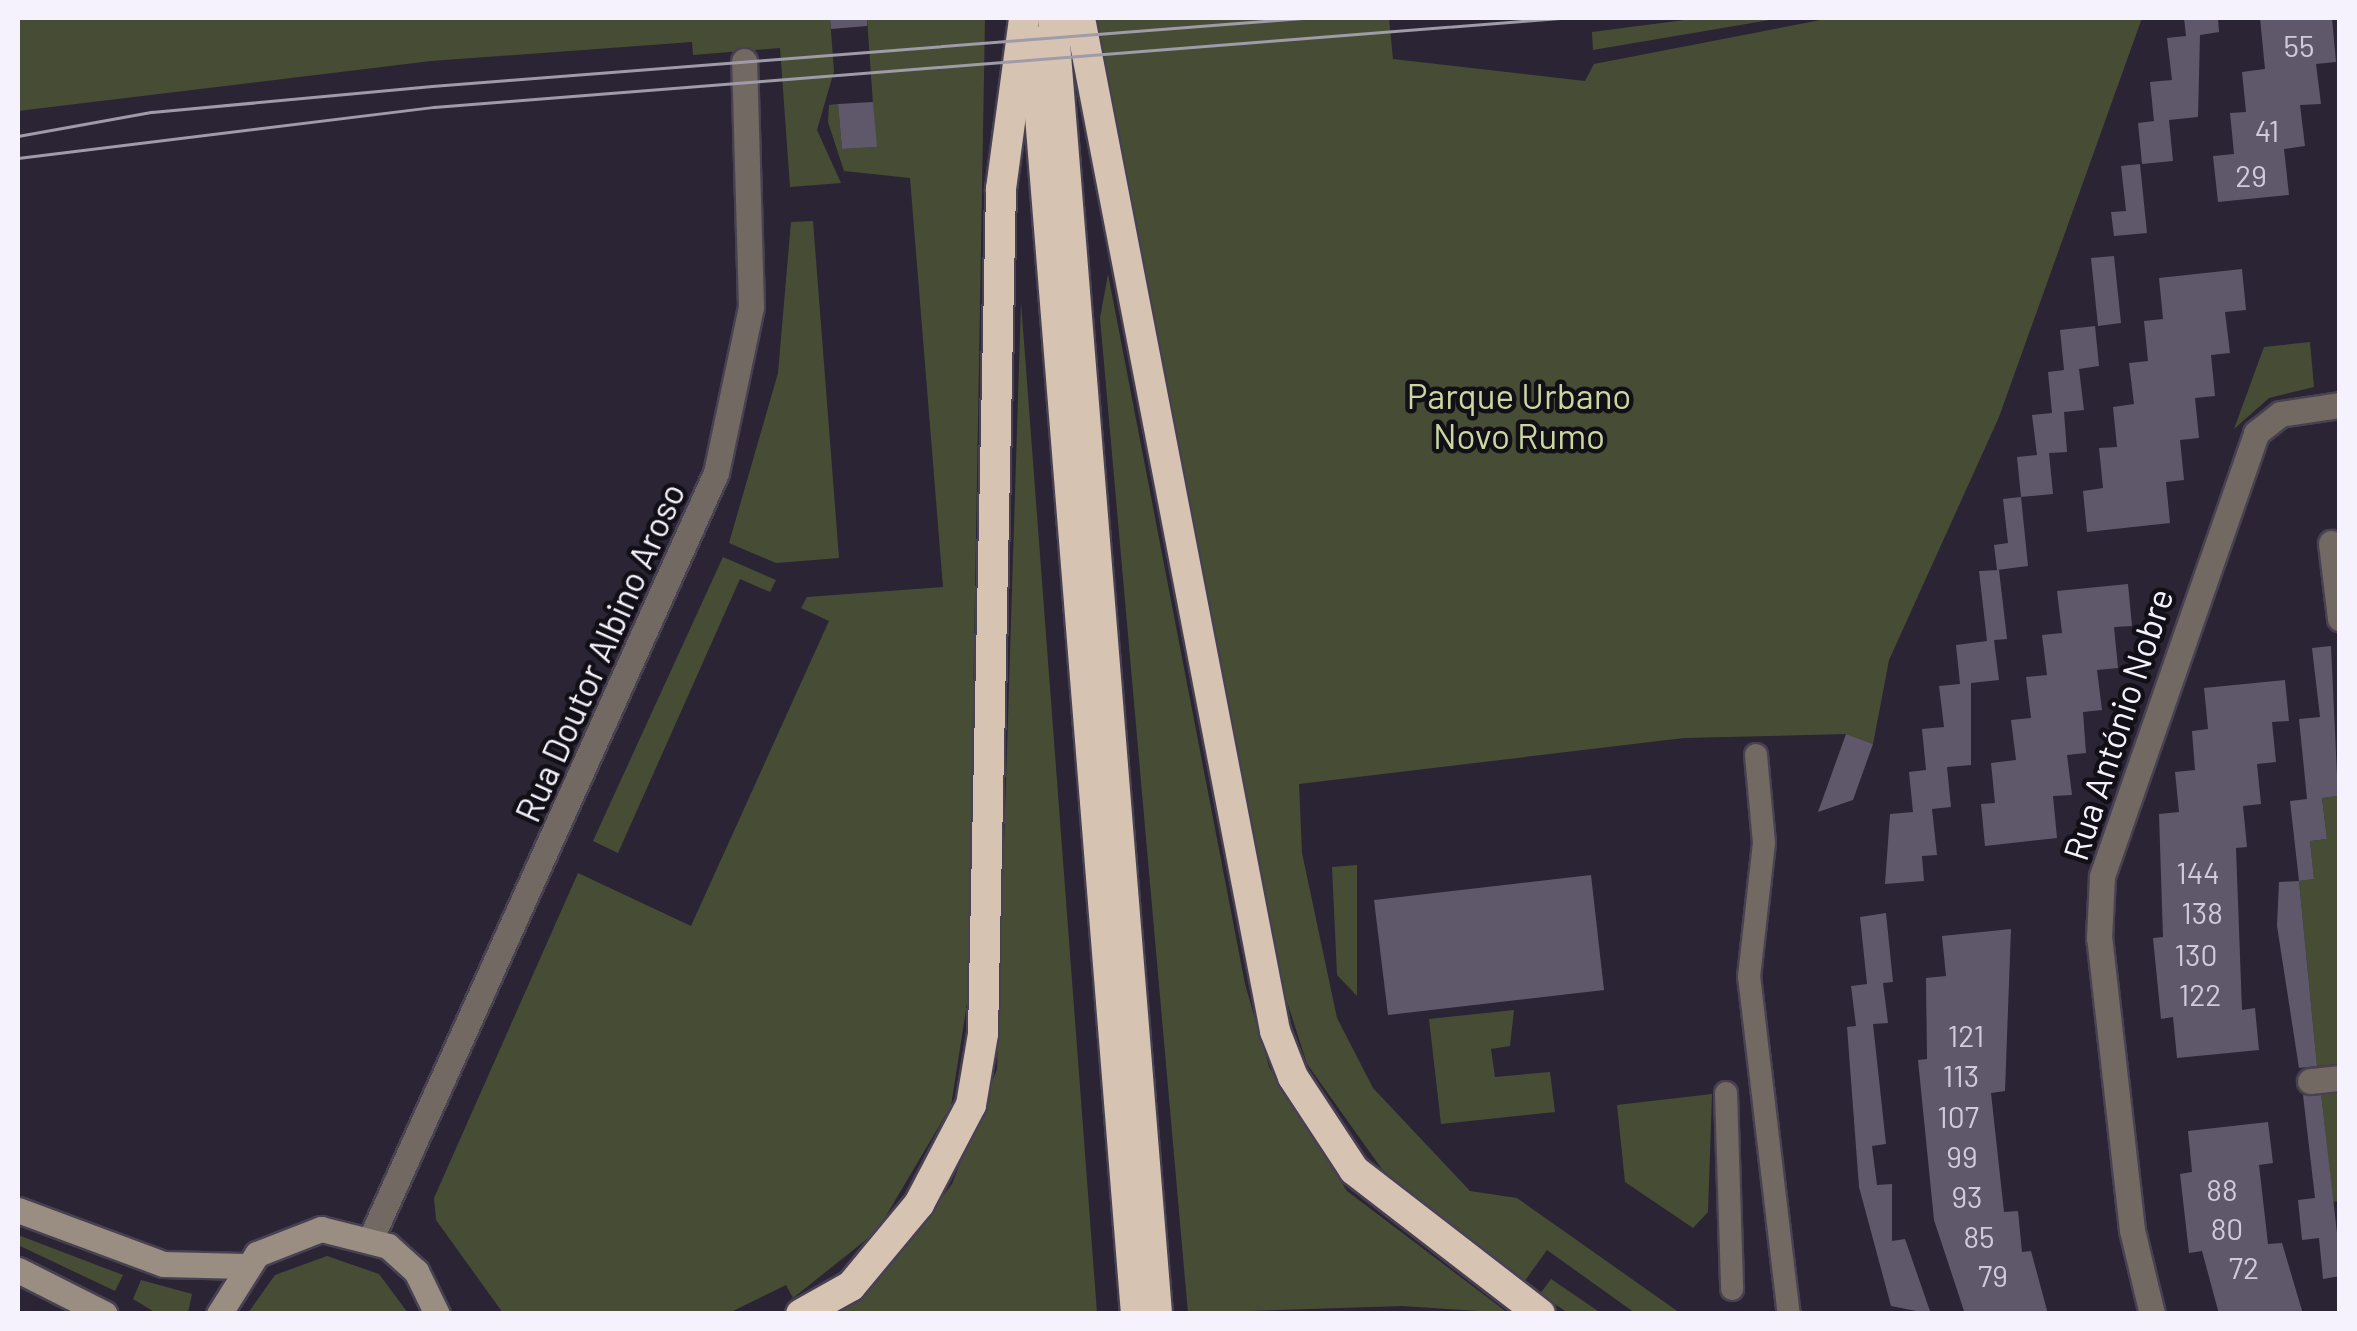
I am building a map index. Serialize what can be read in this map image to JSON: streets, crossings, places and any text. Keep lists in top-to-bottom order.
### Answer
{
  "streets": {
    "street": ["Rua Doutor Albino Aroso", "Rua António Nobre"]
  },
  "parks": ["Parque Urbano Novo Rumo"],
  "house_numbers": [
    "55",
    "41",
    "29",
    "144",
    "138",
    "130",
    "122",
    "121",
    "113",
    "107",
    "99",
    "88",
    "93",
    "80",
    "85",
    "72",
    "79"
  ]
}
